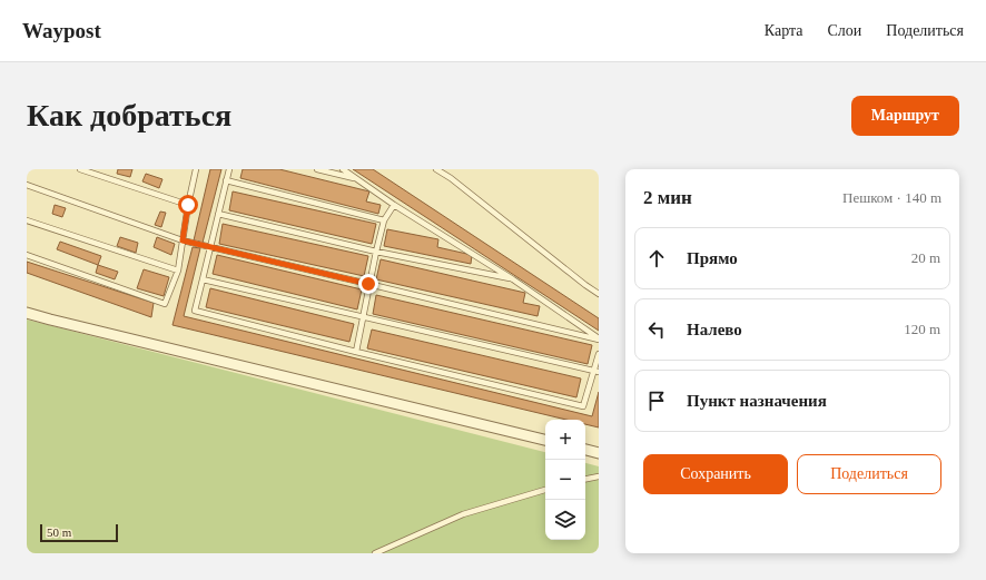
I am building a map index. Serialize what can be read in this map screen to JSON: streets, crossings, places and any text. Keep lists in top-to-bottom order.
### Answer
{
  "scale_bar": "50 m",
  "page": {
    "header": "Waypost",
    "nav": ["Карта", "Слои", "Поделиться"],
    "buttons": [
      "Маршрут",
      ["Сохранить", "Поделиться"]
    ],
    "title": "Как добраться",
    "heading": ["2 мин", "Пешком · 140 m"],
    "list": [
      ["Прямо", "20 m"],
      ["Налево", "120 m"],
      "Пункт назначения"
    ],
    "map_buttons": ["+", "−"],
    "scale": "50 m"
  }
}
